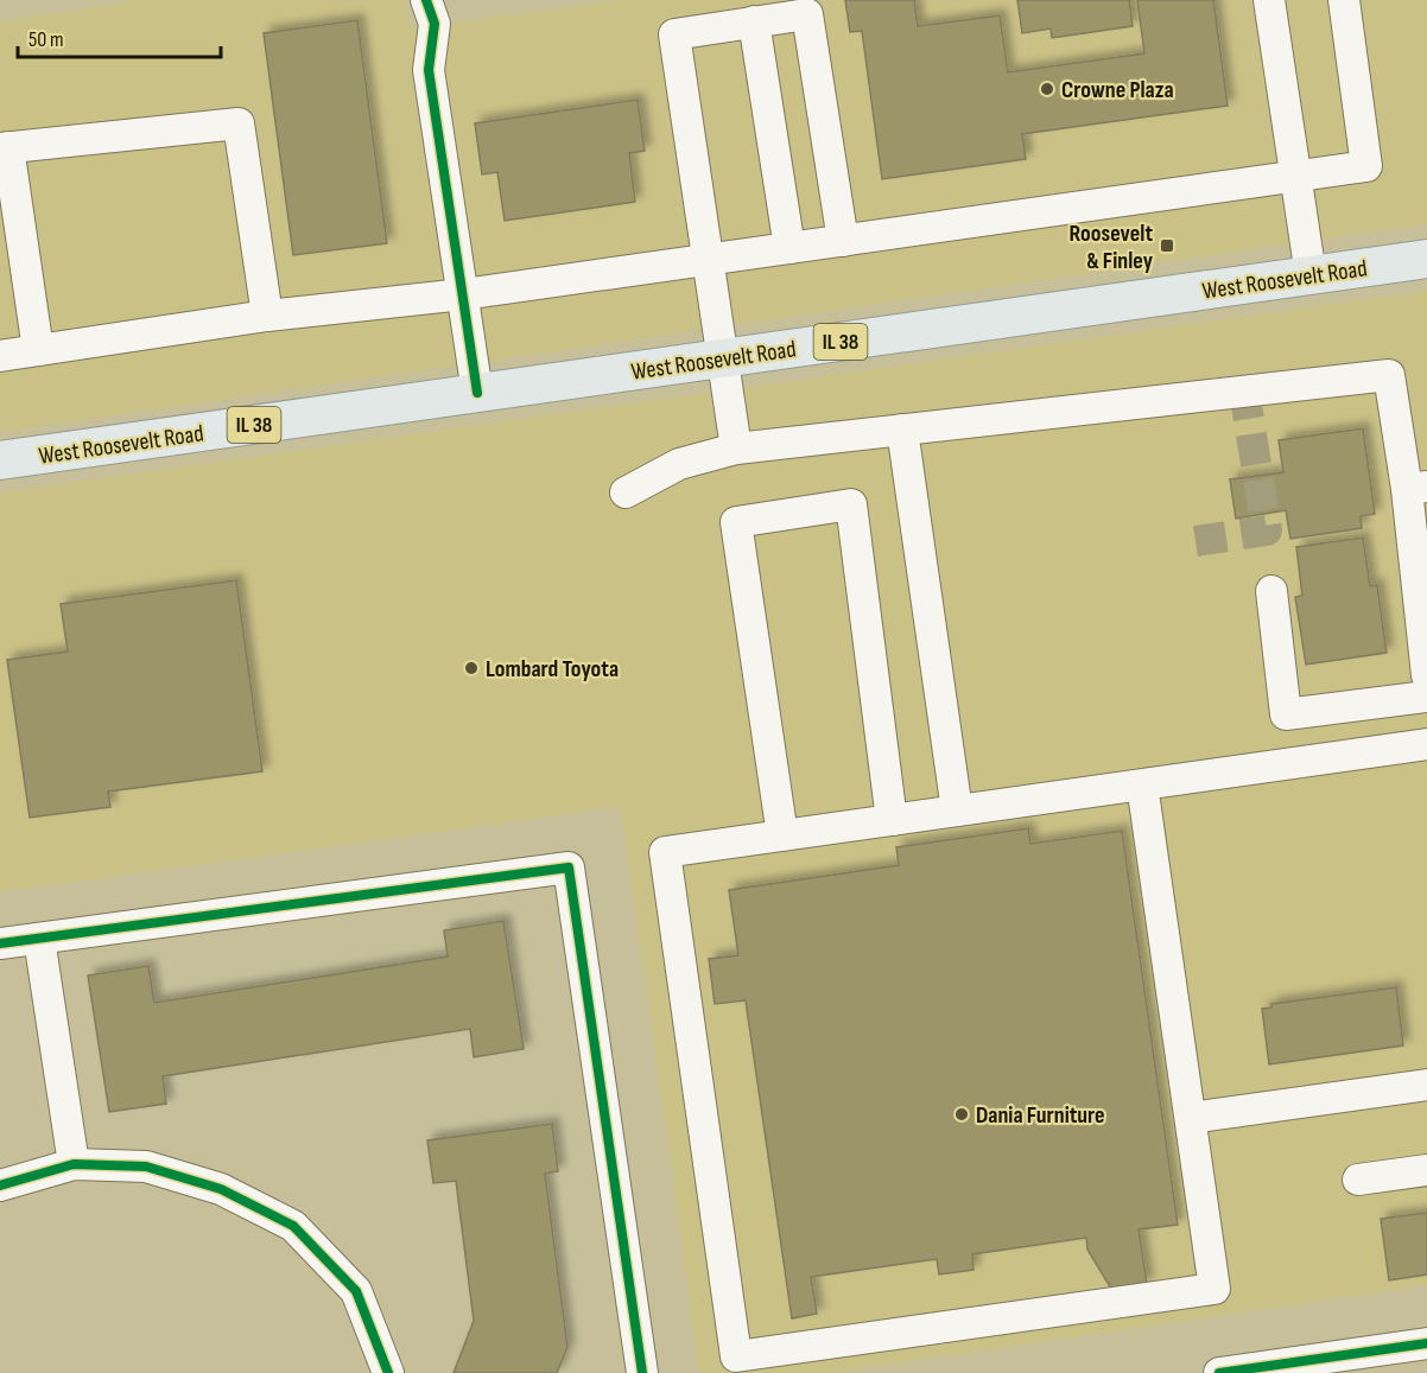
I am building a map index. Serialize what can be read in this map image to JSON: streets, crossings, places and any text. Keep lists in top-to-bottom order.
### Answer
{
  "streets": {
    "main road": ["West Roosevelt Road", "IL 38"]
  },
  "places": {
    "other": ["Crowne Plaza", "Lombard Toyota", "Dania Furniture"],
    "transit": ["Roosevelt & Finley"]
  },
  "scale_bar": "50 m"
}
